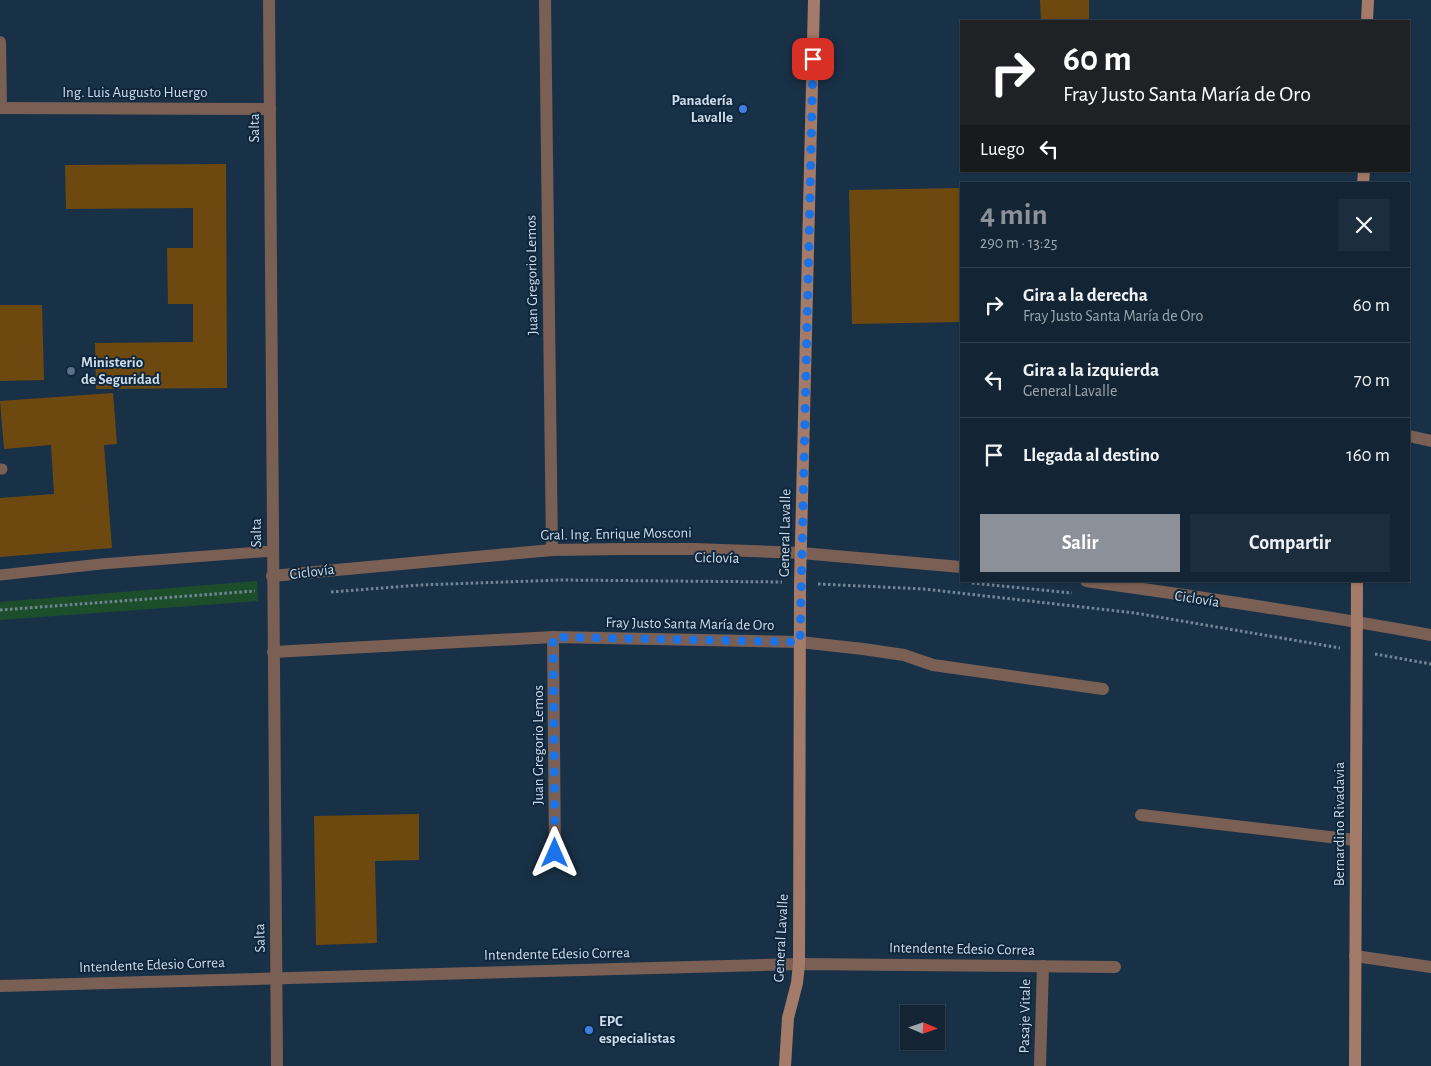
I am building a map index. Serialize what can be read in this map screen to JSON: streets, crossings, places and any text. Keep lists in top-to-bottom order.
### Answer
{
  "streets": {
    "street": [
      "Ing. Luis Augusto Huergo",
      "Salta",
      "Juan Gregorio Lemos",
      "General Lavalle",
      "Gral. Ing. Enrique Mosconi",
      "Fray Justo Santa María de Oro",
      "Bernardino Rivadavia",
      "Intendente Edesio Correa",
      "Pasaje Vitale"
    ],
    "path": ["Ciclovía"]
  },
  "crossings": [
    ["Ing. Luis Augusto Huergo", "Salta"],
    ["Salta", "Gral. Ing. Enrique Mosconi"],
    ["Salta", "Ciclovía"],
    ["Salta", "Fray Justo Santa María de Oro"],
    ["Salta", "Intendente Edesio Correa"],
    ["Juan Gregorio Lemos", "Gral. Ing. Enrique Mosconi"],
    ["Juan Gregorio Lemos", "Fray Justo Santa María de Oro"],
    ["General Lavalle", "Gral. Ing. Enrique Mosconi"],
    ["General Lavalle", "Fray Justo Santa María de Oro"],
    ["General Lavalle", "Intendente Edesio Correa"],
    ["Gral. Ing. Enrique Mosconi", "Ciclovía"],
    ["Intendente Edesio Correa", "Pasaje Vitale"]
  ],
  "places": ["Panadería Lavalle", "Ministerio de Seguridad", "EPC especialistas"],
  "north": "right",
  "page": {
    "turn": ["60 m", "Fray Justo Santa María de Oro"],
    "then": "Luego",
    "heading": ["4 min", "290 m · 13:25"],
    "list": [
      {
        "name": "Gira a la derecha",
        "note": "Fray Justo Santa María de Oro",
        "value": "60 m"
      },
      {
        "name": "Gira a la izquierda",
        "note": "General Lavalle",
        "value": "70 m"
      },
      {
        "name": "Llegada al destino",
        "value": "160 m"
      }
    ],
    "buttons": ["Salir", "Compartir"]
  }
}
